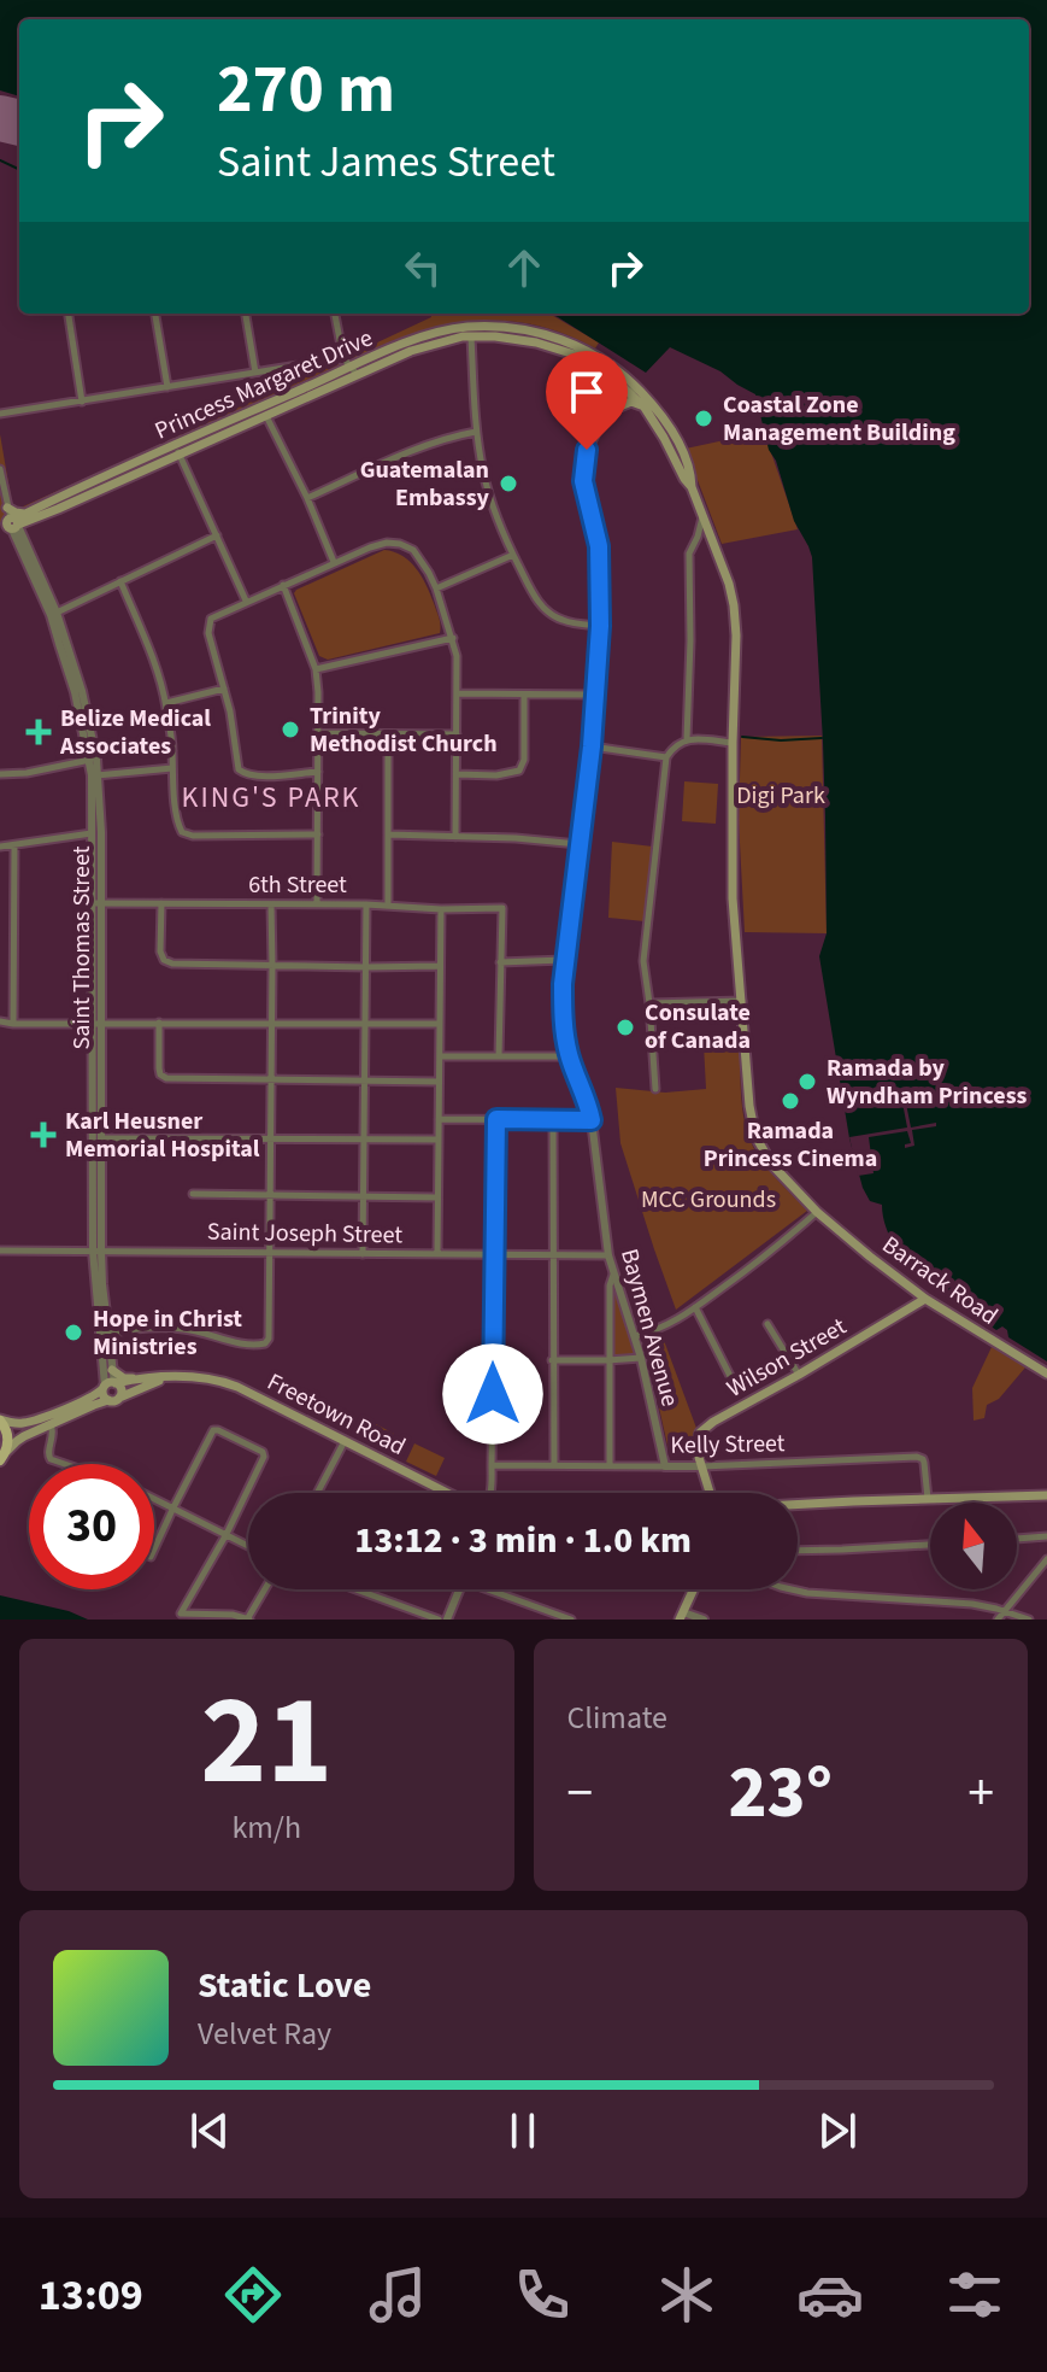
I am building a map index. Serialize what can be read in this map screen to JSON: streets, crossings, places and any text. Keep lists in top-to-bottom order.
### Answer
{
  "streets": {
    "main road": [
      "Princess Margaret Drive",
      "Barrack Road",
      "Wilson Street",
      "Freetown Road"
    ],
    "street": [
      "6th Street",
      "Saint Thomas Street",
      "Saint Joseph Street",
      "Baymen Avenue",
      "Kelly Street"
    ]
  },
  "crossings": [
    ["Princess Margaret Drive", "Saint Thomas Street"],
    ["Princess Margaret Drive", "Barrack Road"],
    ["Princess Margaret Drive", "Baymen Avenue"],
    ["6th Street", "Saint Thomas Street"],
    ["Saint Thomas Street", "Saint Joseph Street"],
    ["Saint Thomas Street", "Freetown Road"],
    ["Saint Joseph Street", "Baymen Avenue"],
    ["Barrack Road", "Wilson Street"],
    ["Baymen Avenue", "Kelly Street"],
    ["Wilson Street", "Kelly Street"]
  ],
  "districts": ["KING'S PARK"],
  "parks": ["Digi Park", "MCC Grounds"],
  "places": {
    "other": [
      "Coastal Zone Management Building",
      "Guatemalan Embassy",
      "Trinity Methodist Church",
      "Consulate of Canada",
      "Ramada by Wyndham Princess",
      "Ramada Princess Cinema",
      "Hope in Christ Ministries"
    ],
    "health": ["Belize Medical Associates", "Karl Heusner Memorial Hospital"]
  },
  "north": "top",
  "page": {
    "turn": ["270 m", "Saint James Street"],
    "limit": "30",
    "trip": "13:12 · 3 min · 1.0 km",
    "tile": [
      ["21", "km/h"],
      "Climate"
    ],
    "heat": ["−", "23°", "+"],
    "song": ["Static Love", "Velvet Ray"],
    "tabs": "13:09"
  }
}
